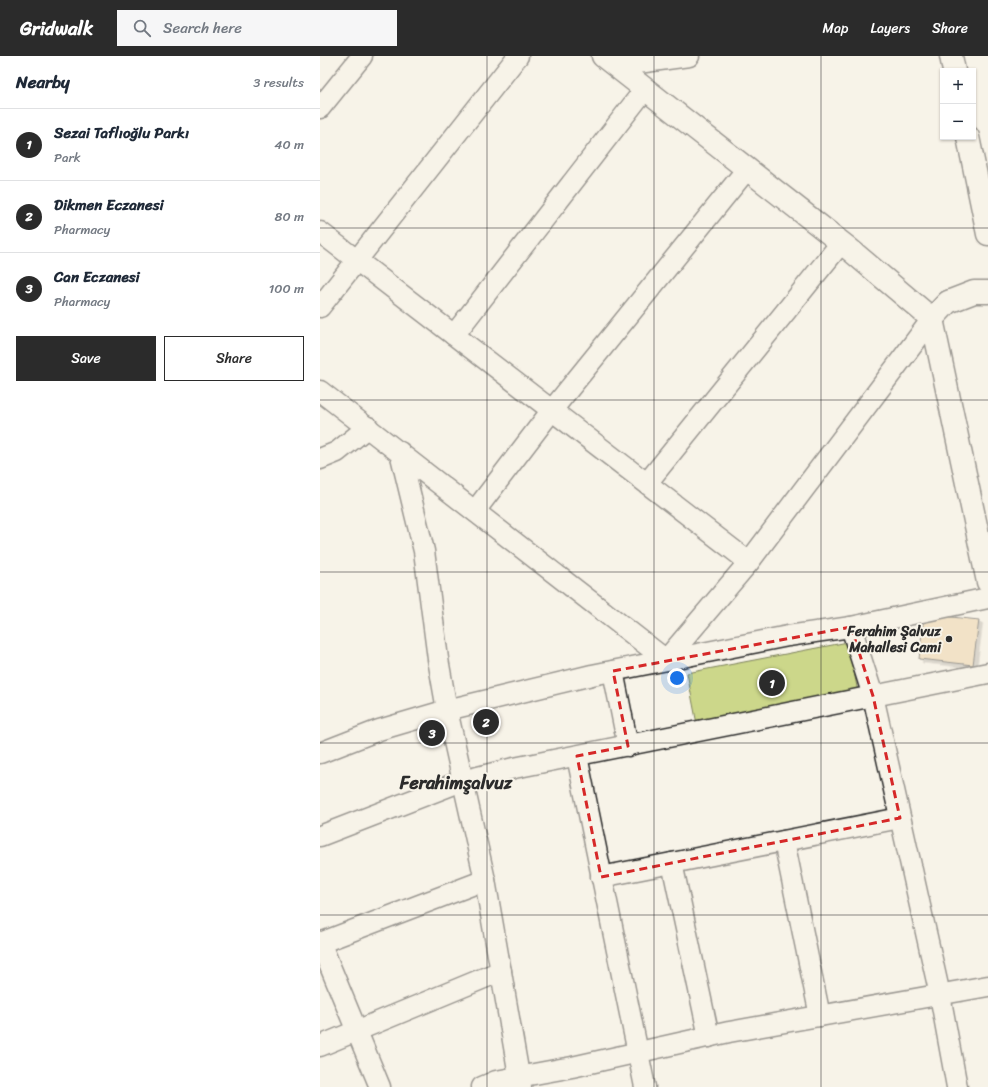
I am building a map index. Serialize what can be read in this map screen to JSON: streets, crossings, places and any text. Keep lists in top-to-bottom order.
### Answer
{
  "districts": ["Ferahimşalvuz"],
  "places": ["Ferahim Şalvuz Mahallesi Cami"],
  "page": {
    "header": "Gridwalk",
    "search": "Search here",
    "nav": ["Map", "Layers", "Share"],
    "heading": ["Nearby", "3 results"],
    "map_buttons": ["+", "−"],
    "list": [
      {
        "mark": "1",
        "name": "Sezai Taflıoğlu Parkı",
        "note": "Park",
        "value": "40 m"
      },
      {
        "mark": "2",
        "name": "Dikmen Eczanesi",
        "note": "Pharmacy",
        "value": "80 m"
      },
      {
        "mark": "3",
        "name": "Can Eczanesi",
        "note": "Pharmacy",
        "value": "100 m"
      }
    ],
    "buttons": ["Save", "Share"],
    "pins": ["1", "2", "3"]
  }
}
